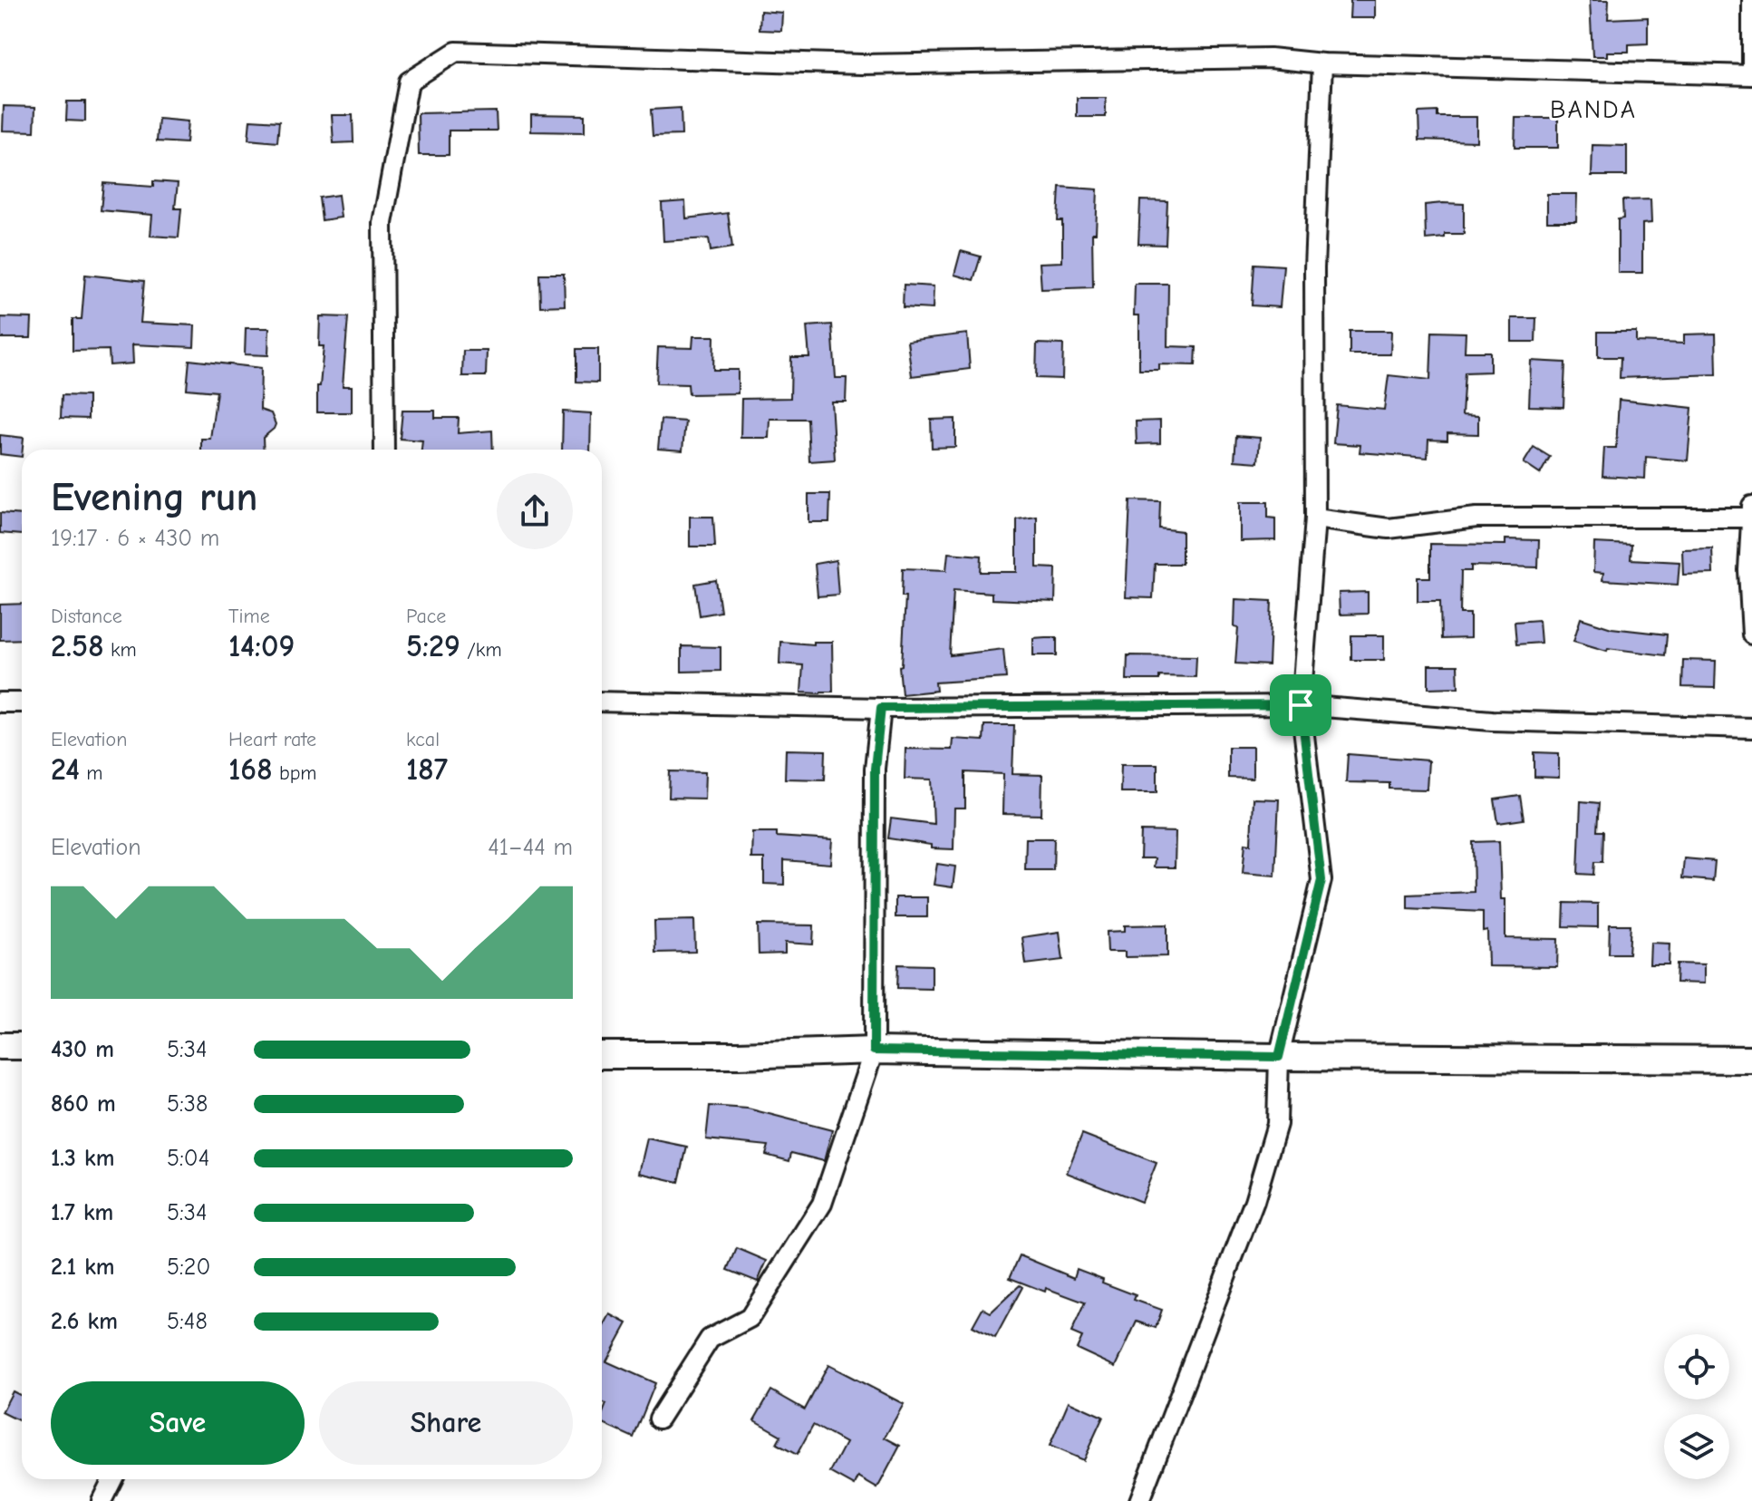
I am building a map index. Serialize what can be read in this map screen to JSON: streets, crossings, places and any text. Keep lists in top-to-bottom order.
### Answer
{
  "districts": ["BANDA"],
  "page": {
    "heading": ["Evening run", "19:17 · 6 × 430 m"],
    "stats": [
      ["Distance", "2.58 km"],
      ["Time", "14:09"],
      ["Pace", "5:29 /km"],
      ["Elevation", "24 m"],
      ["Heart rate", "168 bpm"],
      ["kcal", "187"]
    ],
    "chart": ["Elevation", "41–44 m"],
    "list": [
      {
        "name": "430 m",
        "note": "5:34"
      },
      {
        "name": "860 m",
        "note": "5:38"
      },
      {
        "name": "1.3 km",
        "note": "5:04"
      },
      {
        "name": "1.7 km",
        "note": "5:34"
      },
      {
        "name": "2.1 km",
        "note": "5:20"
      },
      {
        "name": "2.6 km",
        "note": "5:48"
      }
    ],
    "buttons": ["Save", "Share"]
  }
}
